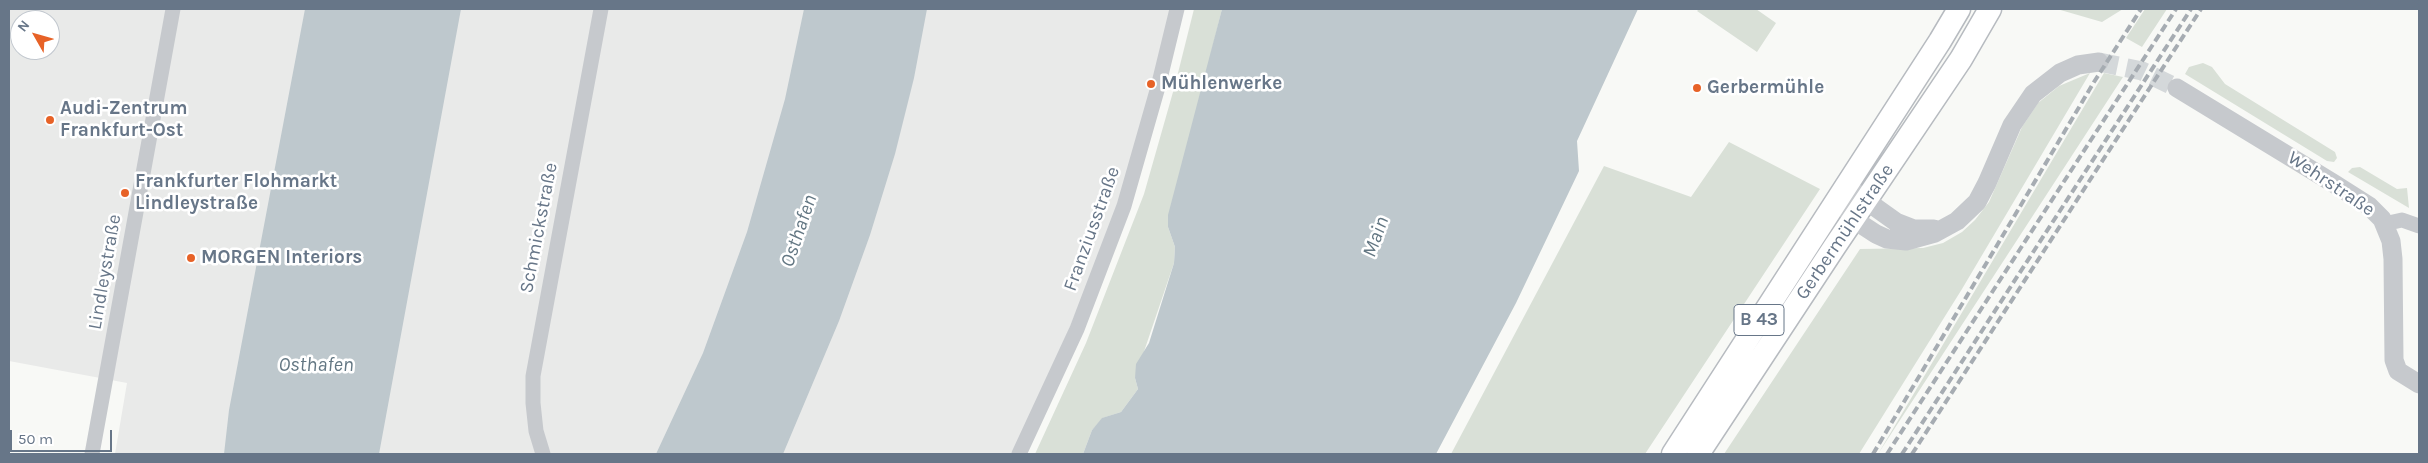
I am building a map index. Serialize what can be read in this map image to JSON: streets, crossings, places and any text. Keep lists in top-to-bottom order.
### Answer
{
  "streets": {
    "main road": ["Gerbermühlstraße", "B 43"],
    "street": [
      "Wehrstraße",
      "Schmickstraße",
      "Franziusstraße",
      "Lindleystraße"
    ]
  },
  "water": ["Osthafen", "Main"],
  "places": [
    "Mühlenwerke",
    "Gerbermühle",
    "Audi-Zentrum Frankfurt-Ost",
    "Frankfurter Flohmarkt Lindleystraße",
    "MORGEN Interiors"
  ],
  "scale_bar": "50 m",
  "north": "top left"
}
